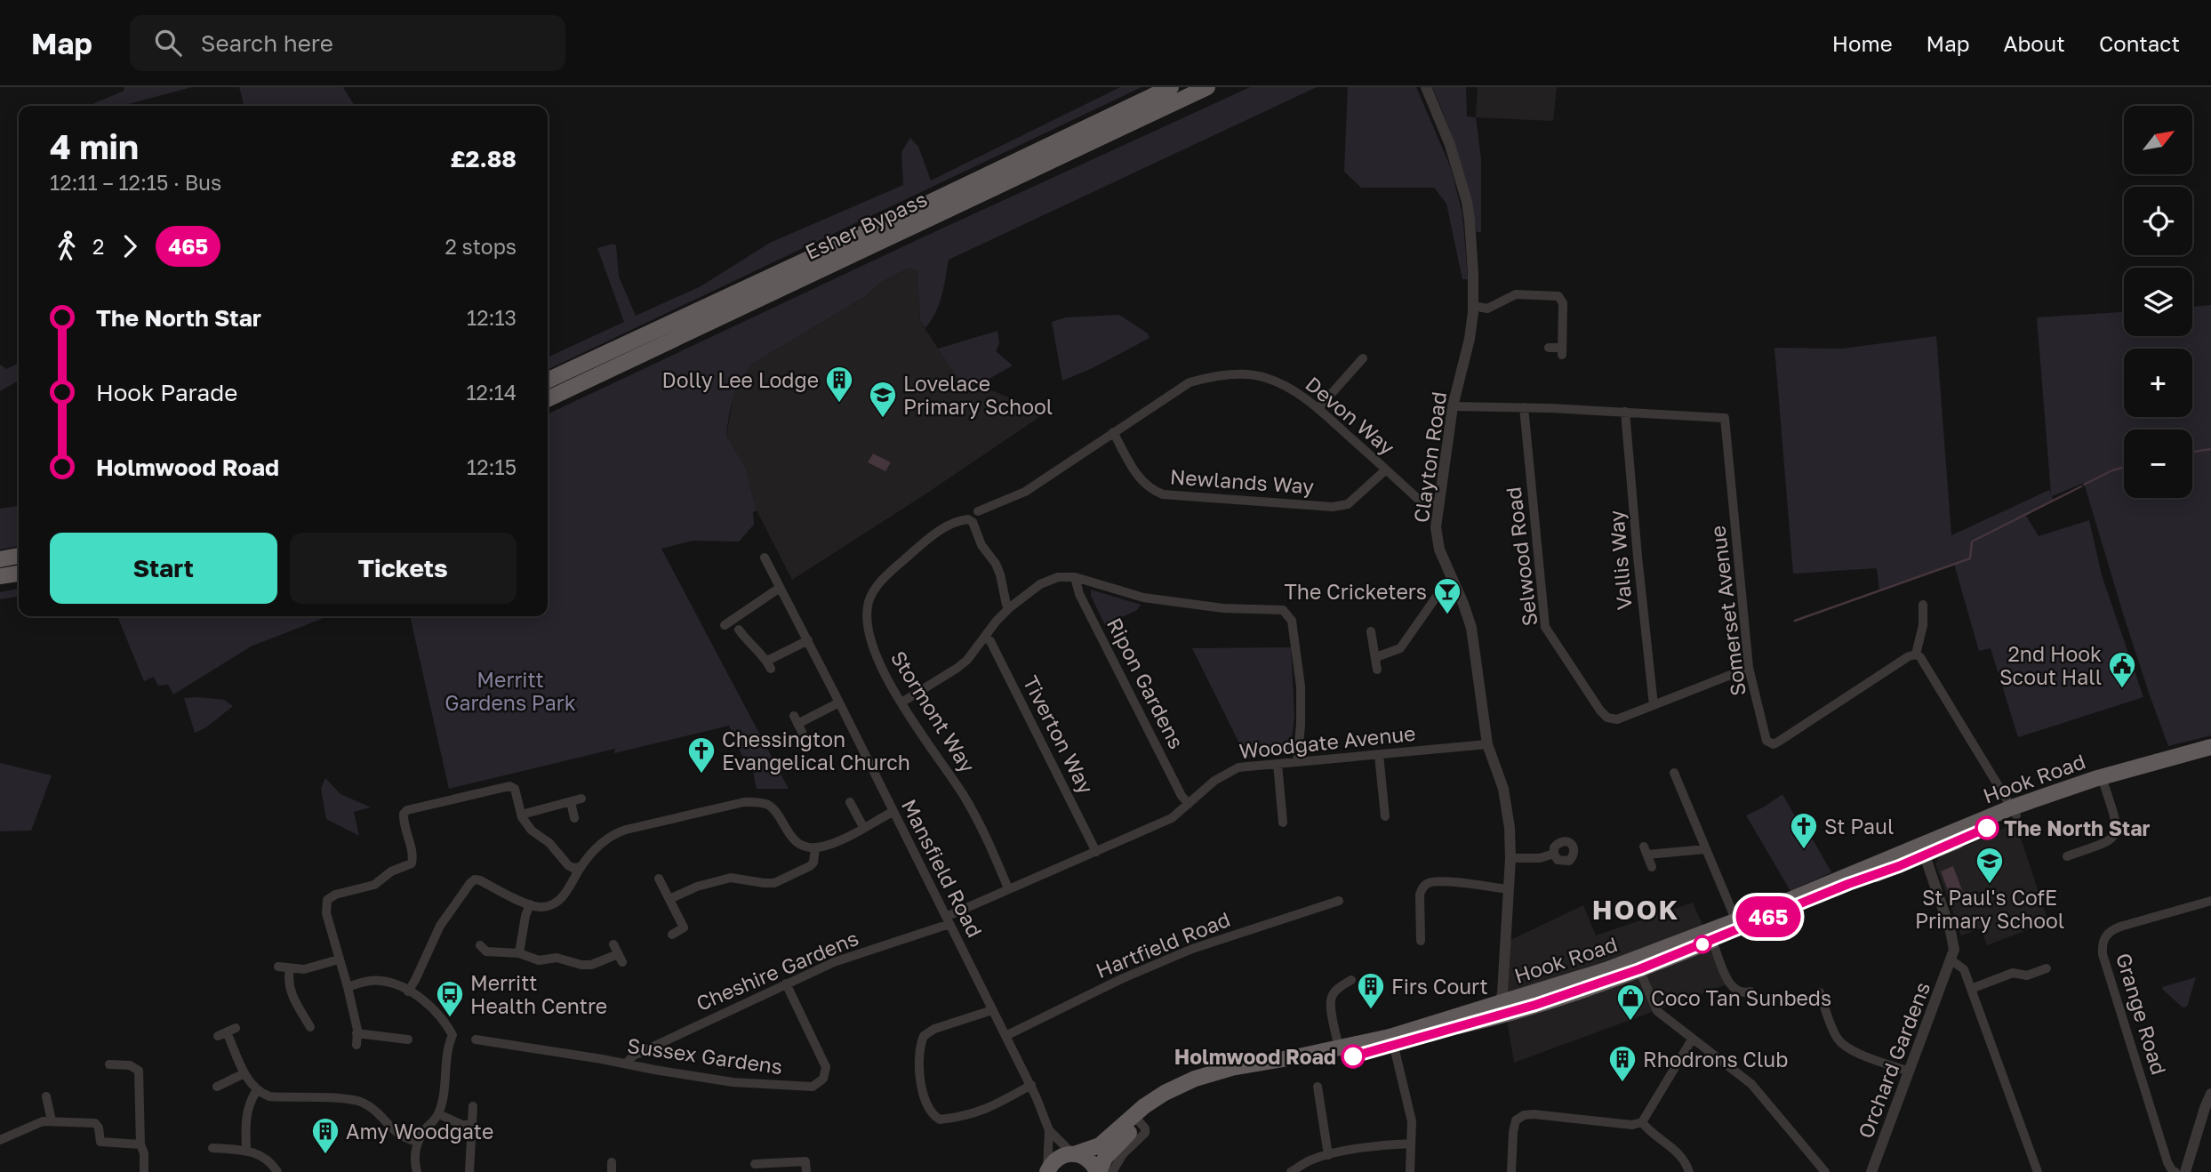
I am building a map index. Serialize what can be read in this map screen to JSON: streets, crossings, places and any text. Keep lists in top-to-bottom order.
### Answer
{
  "streets": {
    "highway": ["Esher Bypass", "Hook Road"],
    "street": [
      "Devon Way",
      "Clayton Road",
      "Newlands Way",
      "Selwood Road",
      "Vallis Way",
      "Somerset Avenue",
      "Ripon Gardens",
      "Stormont Way",
      "Tiverton Way",
      "Woodgate Avenue",
      "Mansfield Road",
      "Hartfield Road",
      "Cheshire Gardens",
      "Grange Road",
      "Sussex Gardens",
      "Orchard Gardens"
    ]
  },
  "crossings": [
    ["Devon Way", "Clayton Road"],
    ["Devon Way", "Newlands Way"],
    ["Clayton Road", "Somerset Avenue"],
    ["Clayton Road", "Woodgate Avenue"],
    ["Clayton Road", "Hook Road"],
    ["Selwood Road", "Vallis Way"],
    ["Selwood Road", "Somerset Avenue"],
    ["Vallis Way", "Somerset Avenue"],
    ["Ripon Gardens", "Woodgate Avenue"],
    ["Stormont Way", "Woodgate Avenue"],
    ["Tiverton Way", "Woodgate Avenue"],
    ["Woodgate Avenue", "Mansfield Road"],
    ["Woodgate Avenue", "Cheshire Gardens"],
    ["Hook Road", "Mansfield Road"],
    ["Mansfield Road", "Hartfield Road"],
    ["Mansfield Road", "Cheshire Gardens"],
    ["Cheshire Gardens", "Sussex Gardens"]
  ],
  "districts": ["HOOK"],
  "parks": ["Merritt Gardens Park"],
  "places": {
    "building": [
      "Dolly Lee Lodge",
      "Firs Court",
      "Rhodrons Club",
      "Amy Woodgate"
    ],
    "school or university": ["Lovelace Primary School", "St Paul's CofE Primary School"],
    "bar": ["The Cricketers"],
    "public building": ["2nd Hook Scout Hall"],
    "church": ["Chessington Evangelical Church", "St Paul"],
    "other": ["The North Star", "Holmwood Road"],
    "bus stop": ["Merritt Health Centre"],
    "shop": ["Coco Tan Sunbeds"]
  },
  "lines": ["bus line 465"],
  "north": "top right",
  "page": {
    "header": "Map",
    "search": "Search here",
    "nav": [
      "Home",
      "Map",
      "About",
      "Contact"
    ],
    "on_map": "465",
    "map_buttons": ["+", "−"],
    "heading": ["4 min", "12:11 – 12:15 · Bus", "£2.88"],
    "legs": ["2", "465", "2 stops"],
    "list": [
      {
        "name": "The North Star",
        "value": "12:13"
      },
      {
        "name": "Hook Parade",
        "value": "12:14"
      },
      {
        "name": "Holmwood Road",
        "value": "12:15"
      }
    ],
    "buttons": ["Start", "Tickets"]
  }
}
